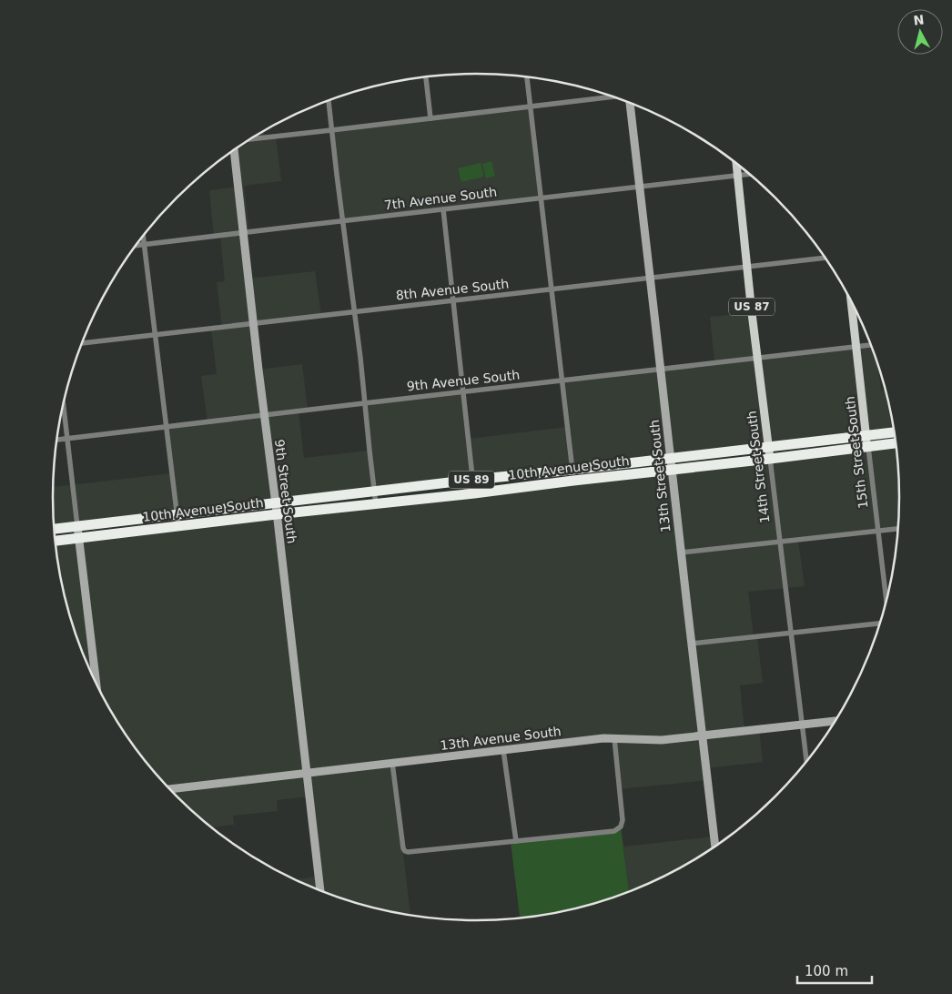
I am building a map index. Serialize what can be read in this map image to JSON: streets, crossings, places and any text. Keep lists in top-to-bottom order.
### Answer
{
  "streets": {
    "highway": ["10th Avenue South", "US 89"],
    "main road": ["US 87", "15th Street South", "14th Street South"],
    "street": [
      "7th Avenue South",
      "8th Avenue South",
      "9th Avenue South",
      "13th Street South",
      "9th Street South",
      "13th Avenue South"
    ]
  },
  "crossings": [
    ["7th Avenue South", "14th Street South"],
    ["7th Avenue South", "13th Street South"],
    ["7th Avenue South", "9th Street South"],
    ["8th Avenue South", "14th Street South"],
    ["8th Avenue South", "13th Street South"],
    ["8th Avenue South", "9th Street South"],
    ["9th Avenue South", "15th Street South"],
    ["9th Avenue South", "14th Street South"],
    ["9th Avenue South", "13th Street South"],
    ["9th Avenue South", "9th Street South"],
    ["15th Street South", "10th Avenue South"],
    ["14th Street South", "10th Avenue South"],
    ["14th Street South", "13th Avenue South"],
    ["10th Avenue South", "13th Street South"],
    ["10th Avenue South", "9th Street South"],
    ["13th Street South", "13th Avenue South"],
    ["9th Street South", "13th Avenue South"]
  ],
  "scale_bar": "100 m",
  "north": "top"
}
